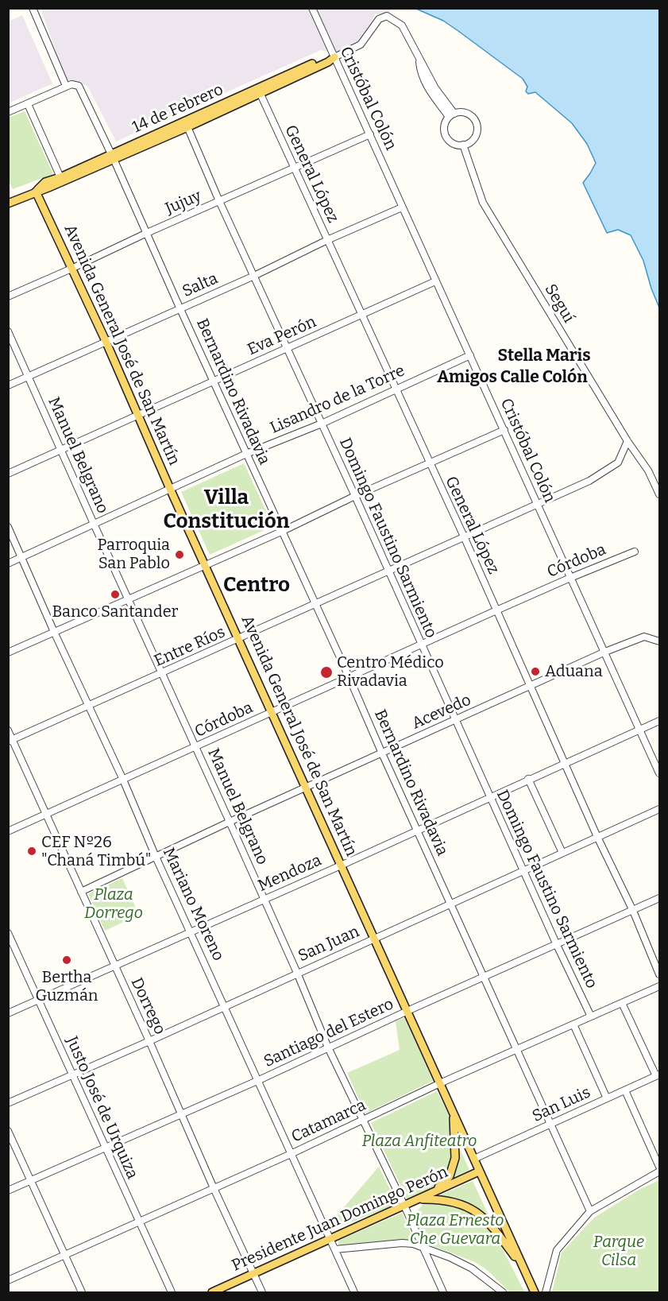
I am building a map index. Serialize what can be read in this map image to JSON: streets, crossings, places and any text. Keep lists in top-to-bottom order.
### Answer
{
  "streets": {
    "main road": ["14 de Febrero", "Avenida General José de San Martín", "Presidente Juan Domingo Perón"],
    "street": [
      "Cristóbal Colón",
      "General López",
      "Jujuy",
      "Salta",
      "Seguí",
      "Eva Perón",
      "Bernardino Rivadavia",
      "Lisandro de la Torre",
      "Manuel Belgrano",
      "Domingo Faustino Sarmiento",
      "Córdoba",
      "Entre Ríos",
      "Acevedo",
      "Mendoza",
      "Mariano Moreno",
      "San Juan",
      "Dorrego",
      "Santiago del Estero",
      "San Luis",
      "Justo José de Urquiza",
      "Catamarca"
    ]
  },
  "crossings": [
    ["Cristóbal Colón", "14 de Febrero"],
    ["Cristóbal Colón", "Jujuy"],
    ["Cristóbal Colón", "Salta"],
    ["Cristóbal Colón", "Eva Perón"],
    ["Cristóbal Colón", "Lisandro de la Torre"],
    ["Cristóbal Colón", "Córdoba"],
    ["Cristóbal Colón", "Entre Ríos"],
    ["Cristóbal Colón", "Acevedo"],
    ["Cristóbal Colón", "Mendoza"],
    ["14 de Febrero", "General López"],
    ["14 de Febrero", "Seguí"],
    ["14 de Febrero", "Avenida General José de San Martín"],
    ["14 de Febrero", "Bernardino Rivadavia"],
    ["14 de Febrero", "Domingo Faustino Sarmiento"],
    ["General López", "Jujuy"],
    ["General López", "Salta"],
    ["General López", "Eva Perón"],
    ["General López", "Lisandro de la Torre"],
    ["General López", "Córdoba"],
    ["General López", "Entre Ríos"],
    ["General López", "Acevedo"],
    ["General López", "Mendoza"],
    ["General López", "San Juan"],
    ["General López", "Santiago del Estero"],
    ["Jujuy", "Avenida General José de San Martín"],
    ["Jujuy", "Bernardino Rivadavia"],
    ["Jujuy", "Domingo Faustino Sarmiento"],
    ["Salta", "Avenida General José de San Martín"],
    ["Salta", "Bernardino Rivadavia"],
    ["Salta", "Manuel Belgrano"],
    ["Salta", "Domingo Faustino Sarmiento"],
    ["Seguí", "Entre Ríos"],
    ["Eva Perón", "Avenida General José de San Martín"],
    ["Eva Perón", "Bernardino Rivadavia"],
    ["Eva Perón", "Manuel Belgrano"],
    ["Eva Perón", "Domingo Faustino Sarmiento"],
    ["Avenida General José de San Martín", "Lisandro de la Torre"],
    ["Avenida General José de San Martín", "Córdoba"],
    ["Avenida General José de San Martín", "Entre Ríos"],
    ["Avenida General José de San Martín", "Acevedo"],
    ["Avenida General José de San Martín", "Mendoza"],
    ["Avenida General José de San Martín", "San Juan"],
    ["Avenida General José de San Martín", "Santiago del Estero"],
    ["Avenida General José de San Martín", "San Luis"],
    ["Avenida General José de San Martín", "Catamarca"],
    ["Avenida General José de San Martín", "Presidente Juan Domingo Perón"],
    ["Bernardino Rivadavia", "Lisandro de la Torre"],
    ["Bernardino Rivadavia", "Córdoba"],
    ["Bernardino Rivadavia", "Entre Ríos"],
    ["Bernardino Rivadavia", "Acevedo"],
    ["Bernardino Rivadavia", "Mendoza"],
    ["Bernardino Rivadavia", "San Juan"],
    ["Bernardino Rivadavia", "Santiago del Estero"],
    ["Bernardino Rivadavia", "San Luis"],
    ["Bernardino Rivadavia", "Catamarca"],
    ["Lisandro de la Torre", "Manuel Belgrano"],
    ["Lisandro de la Torre", "Domingo Faustino Sarmiento"],
    ["Lisandro de la Torre", "Mariano Moreno"],
    ["Manuel Belgrano", "Córdoba"],
    ["Manuel Belgrano", "Entre Ríos"],
    ["Manuel Belgrano", "Acevedo"],
    ["Manuel Belgrano", "Mendoza"],
    ["Manuel Belgrano", "San Juan"],
    ["Manuel Belgrano", "Santiago del Estero"],
    ["Manuel Belgrano", "Catamarca"],
    ["Manuel Belgrano", "Presidente Juan Domingo Perón"],
    ["Domingo Faustino Sarmiento", "Córdoba"],
    ["Domingo Faustino Sarmiento", "Entre Ríos"],
    ["Domingo Faustino Sarmiento", "Acevedo"],
    ["Domingo Faustino Sarmiento", "Mendoza"],
    ["Domingo Faustino Sarmiento", "San Juan"],
    ["Domingo Faustino Sarmiento", "Santiago del Estero"],
    ["Domingo Faustino Sarmiento", "Catamarca"],
    ["Córdoba", "Mariano Moreno"],
    ["Córdoba", "Dorrego"],
    ["Entre Ríos", "Mariano Moreno"],
    ["Entre Ríos", "Dorrego"],
    ["Acevedo", "Mariano Moreno"],
    ["Acevedo", "Dorrego"],
    ["Mendoza", "Mariano Moreno"],
    ["Mendoza", "Dorrego"],
    ["Mendoza", "Justo José de Urquiza"],
    ["Mariano Moreno", "San Juan"],
    ["Mariano Moreno", "Santiago del Estero"],
    ["Mariano Moreno", "Catamarca"],
    ["Mariano Moreno", "Presidente Juan Domingo Perón"],
    ["San Juan", "Dorrego"],
    ["San Juan", "Justo José de Urquiza"],
    ["Dorrego", "Santiago del Estero"],
    ["Dorrego", "Catamarca"],
    ["Dorrego", "Presidente Juan Domingo Perón"],
    ["Santiago del Estero", "Justo José de Urquiza"],
    ["Justo José de Urquiza", "Catamarca"]
  ],
  "districts": [
    "Stella Maris",
    "Amigos Calle Colón",
    "Villa Constitución",
    "Centro"
  ],
  "parks": [
    "Plaza Dorrego",
    "Plaza Anfiteatro",
    "Plaza Ernesto Che Guevara",
    "Parque Cilsa"
  ],
  "places": [
    "Parroquia San Pablo",
    "Banco Santander",
    "Aduana",
    "Centro Médico Rivadavia",
    "CEF Nº26 \"Chaná Timbú\"",
    "Bertha Guzmán"
  ]
}
